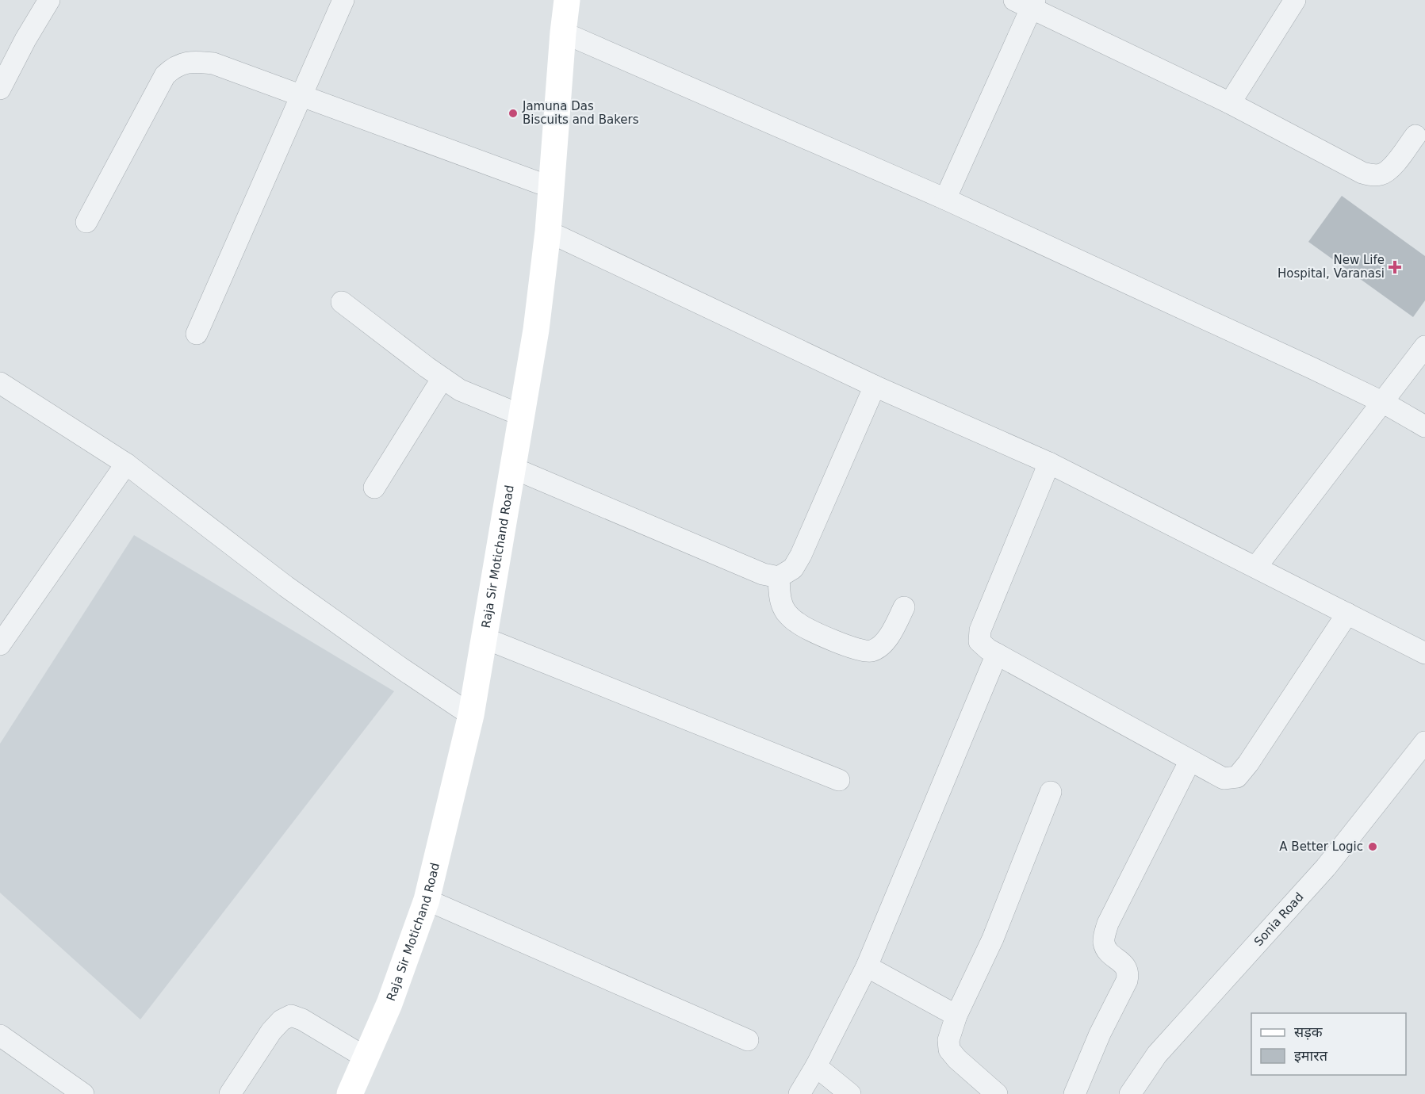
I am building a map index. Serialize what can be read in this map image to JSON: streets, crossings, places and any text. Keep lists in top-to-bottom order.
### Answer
{
  "streets": {
    "street": ["Raja Sir Motichand Road", "Sonia Road"]
  },
  "places": {
    "other": ["Jamuna Das Biscuits and Bakers", "A Better Logic"],
    "health": ["New Life Hospital, Varanasi"]
  },
  "legend": ["सड़क", "इमारत"]
}
